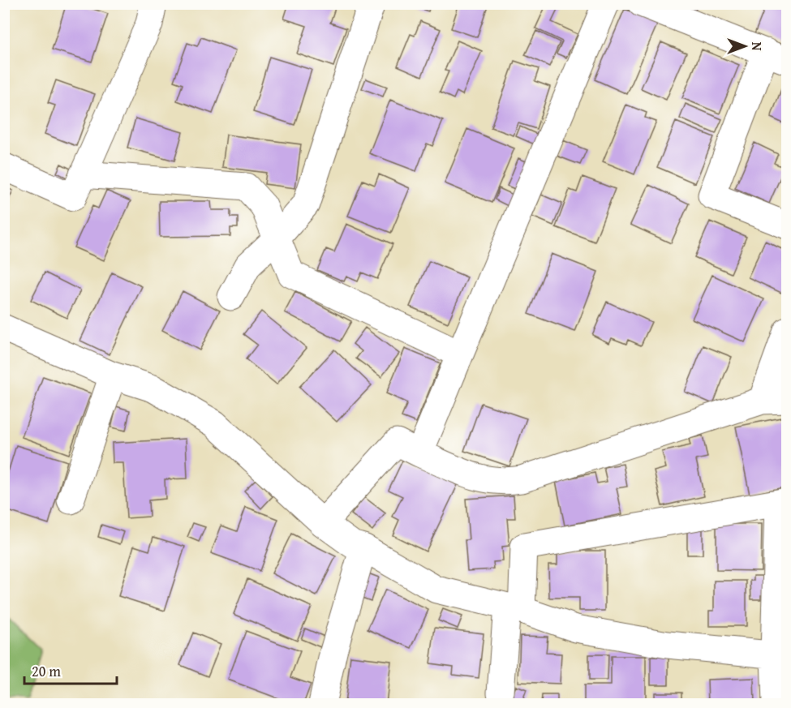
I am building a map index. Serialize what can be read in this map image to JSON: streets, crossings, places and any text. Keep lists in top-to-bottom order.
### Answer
{
  "scale_bar": "20 m",
  "north": "right"
}
